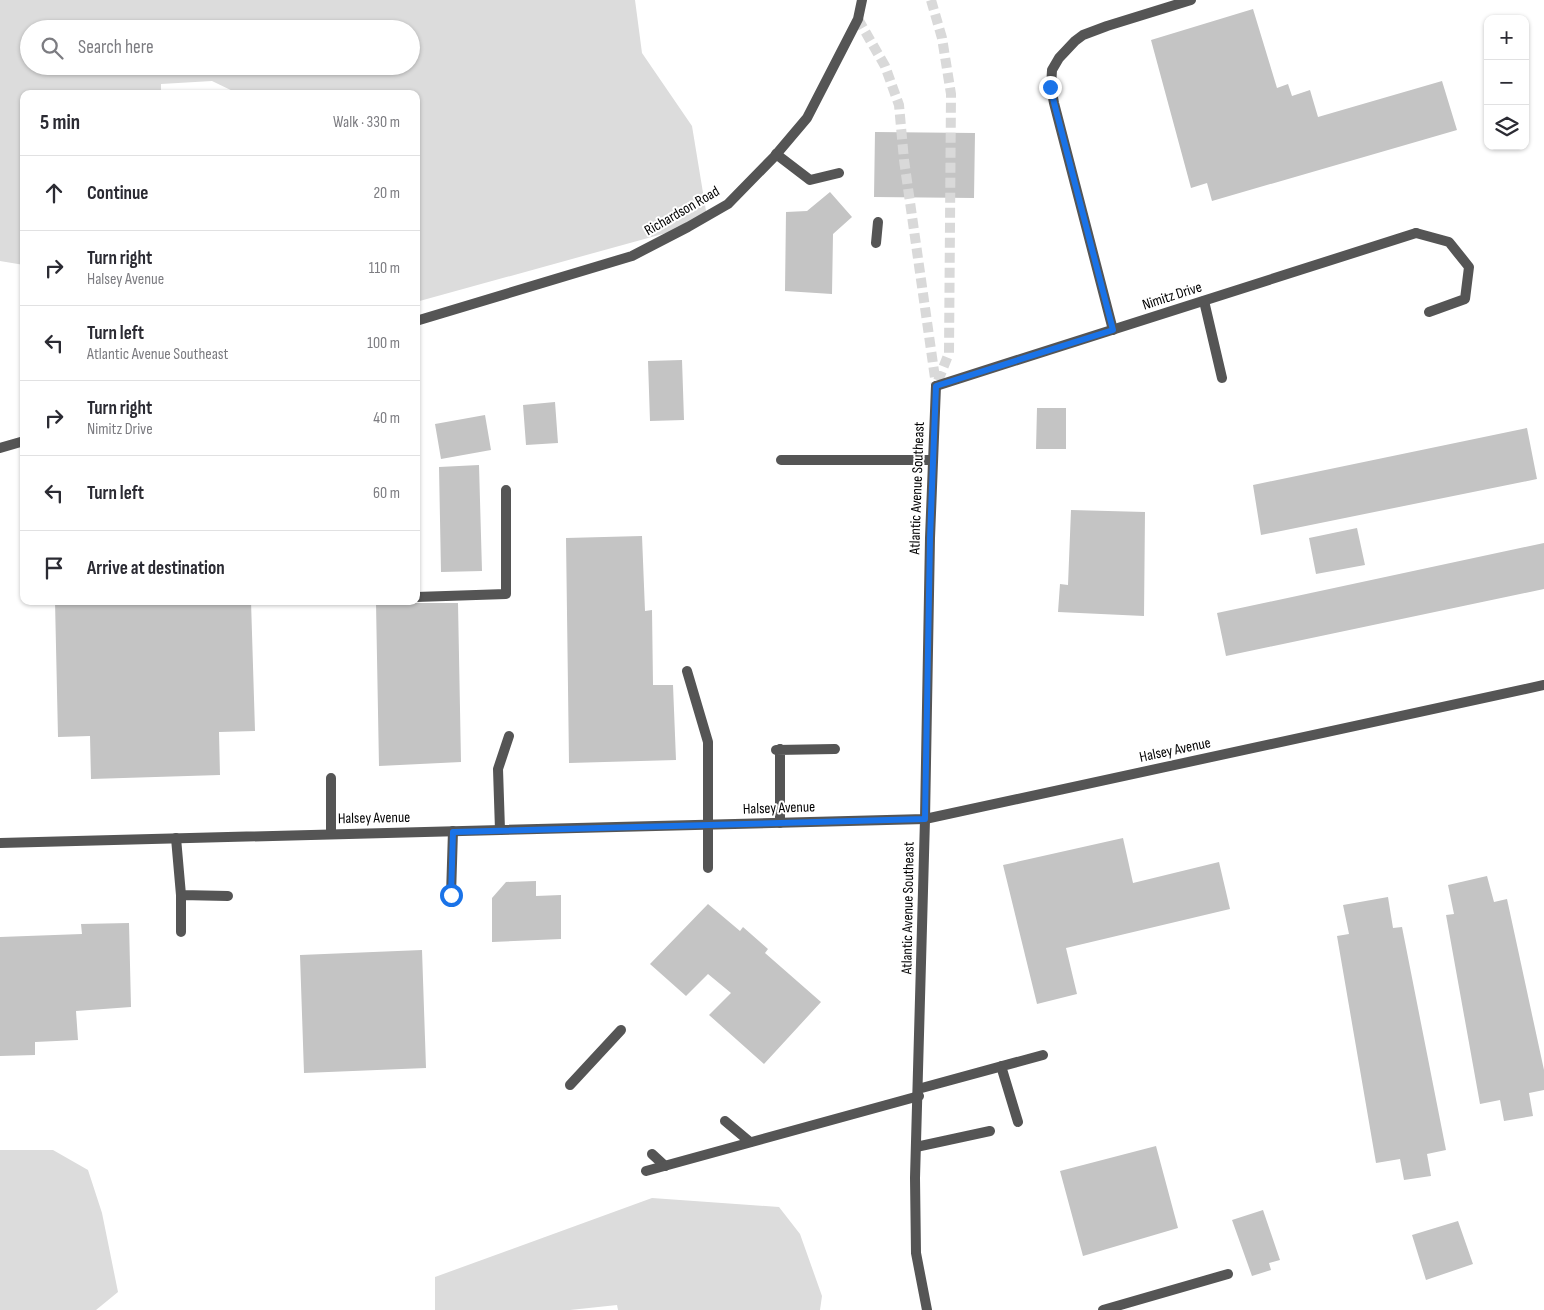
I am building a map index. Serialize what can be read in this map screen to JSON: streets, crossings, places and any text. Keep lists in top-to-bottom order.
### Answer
{
  "streets": {
    "street": [
      "Richardson Road",
      "Nimitz Drive",
      "Atlantic Avenue Southeast",
      "Halsey Avenue"
    ]
  },
  "crossings": [
    ["Nimitz Drive", "Atlantic Avenue Southeast"],
    ["Atlantic Avenue Southeast", "Halsey Avenue"]
  ],
  "page": {
    "map_buttons": ["+", "−"],
    "search": "Search here",
    "heading": ["5 min", "Walk · 330 m"],
    "list": [
      ["Continue", "20 m"],
      ["Turn right", "Halsey Avenue", "110 m"],
      ["Turn left", "Atlantic Avenue Southeast", "100 m"],
      ["Turn right", "Nimitz Drive", "40 m"],
      ["Turn left", "60 m"],
      "Arrive at destination"
    ]
  }
}
